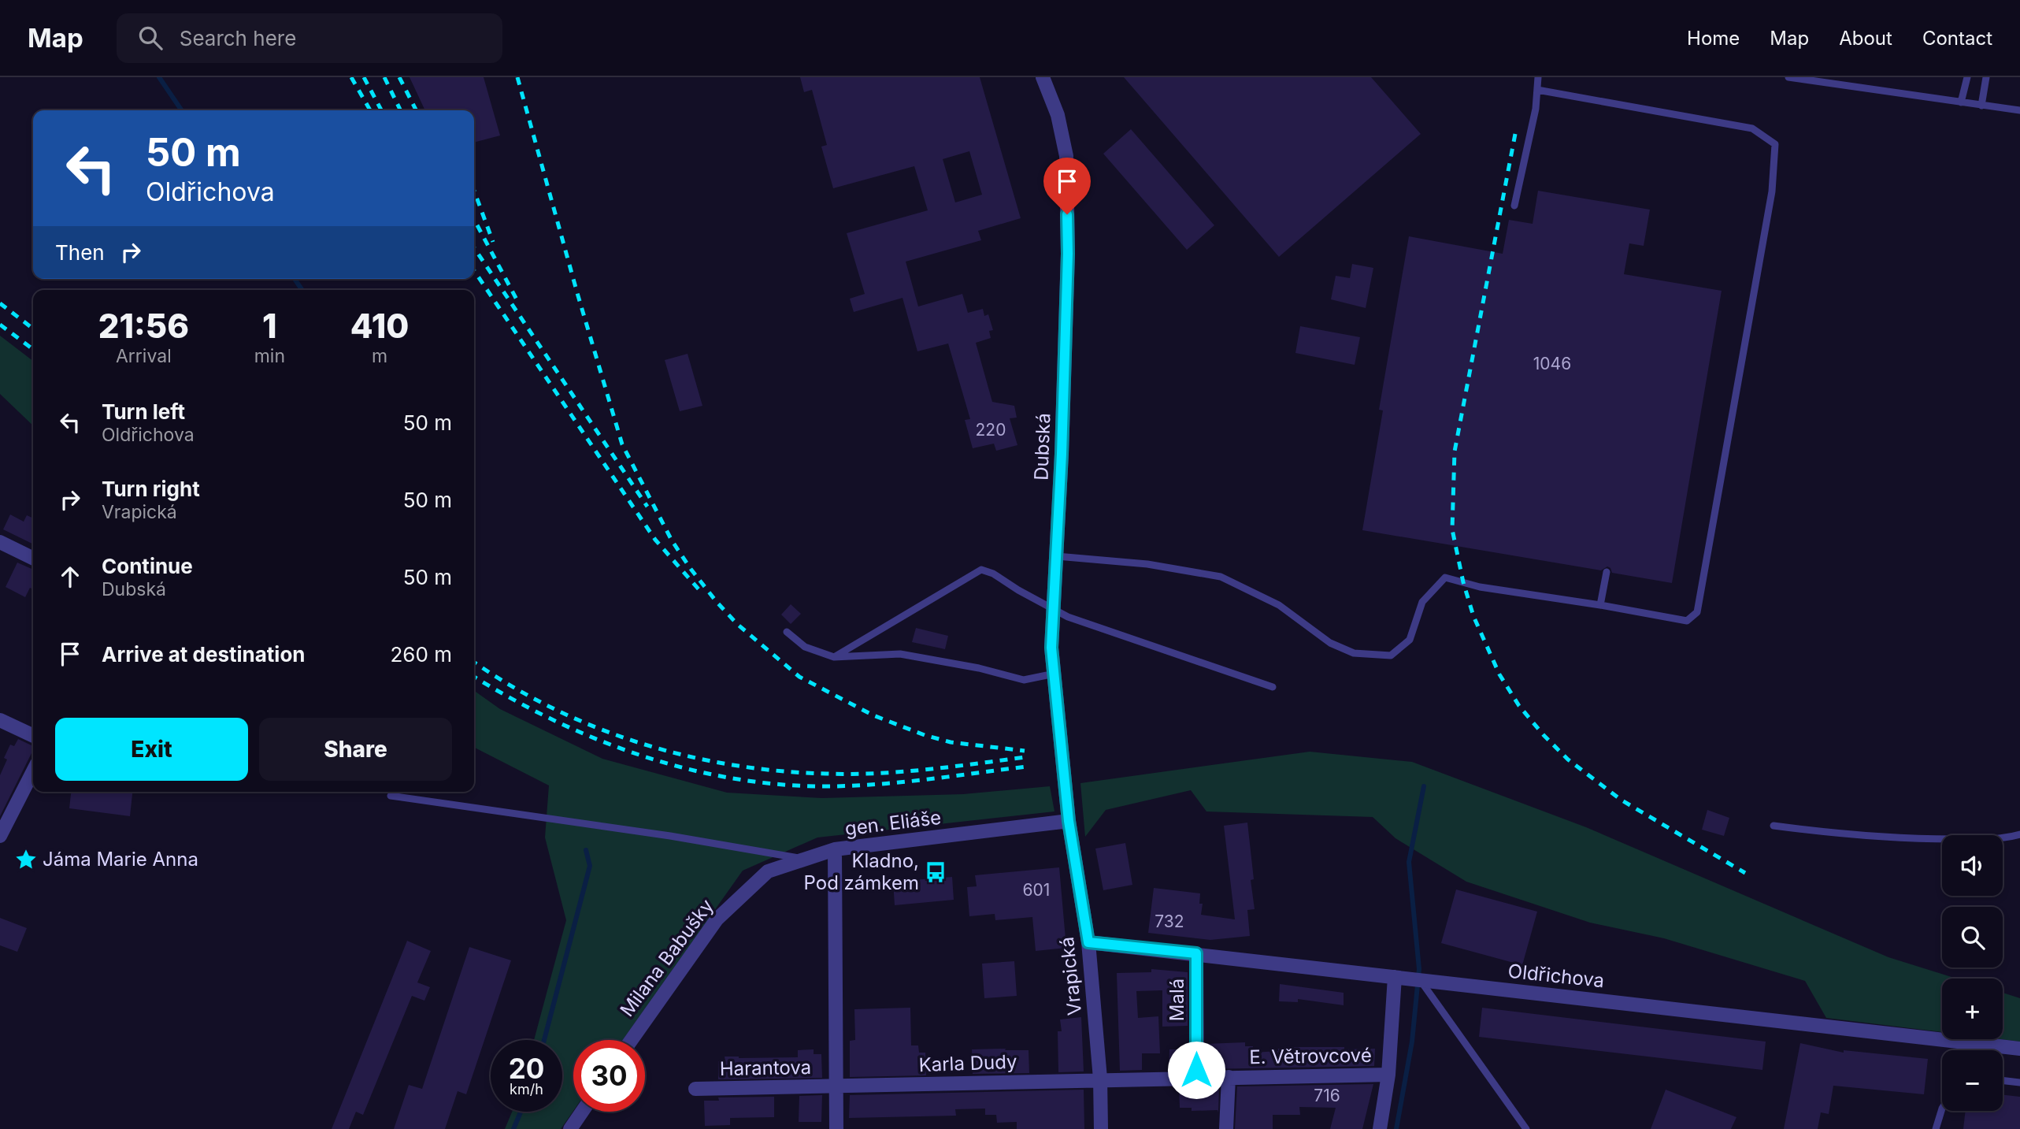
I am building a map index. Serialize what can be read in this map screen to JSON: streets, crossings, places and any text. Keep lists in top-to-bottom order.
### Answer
{
  "streets": {
    "street": [
      "Dubská",
      "gen. Eliáše",
      "Milana Babušky",
      "Vrapická",
      "Oldřichova",
      "Malá",
      "E. Větrovcové",
      "Karla Dudy",
      "Harantova"
    ]
  },
  "crossings": [
    ["Dubská", "gen. Eliáše"],
    ["Dubská", "Vrapická"],
    ["gen. Eliáše", "Milana Babušky"],
    ["gen. Eliáše", "Vrapická"],
    ["gen. Eliáše", "Karla Dudy"],
    ["gen. Eliáše", "Harantova"],
    ["Vrapická", "Oldřichova"],
    ["Vrapická", "E. Větrovcové"],
    ["Vrapická", "Karla Dudy"],
    ["Oldřichova", "Malá"],
    ["Malá", "E. Větrovcové"],
    ["E. Větrovcové", "Karla Dudy"],
    ["Karla Dudy", "Harantova"]
  ],
  "places": {
    "place": ["Jáma Marie Anna"],
    "bus stop": ["Kladno, Pod zámkem"]
  },
  "house_numbers": [
    "1046",
    "220",
    "601",
    "732",
    "716"
  ],
  "page": {
    "header": "Map",
    "search": "Search here",
    "nav": [
      "Home",
      "Map",
      "About",
      "Contact"
    ],
    "turn": ["50 m", "Oldřichova"],
    "then": "Then",
    "eta": [
      "21:56",
      "Arrival",
      "1",
      "min",
      "410",
      "m"
    ],
    "list": [
      {
        "name": "Turn left",
        "note": "Oldřichova",
        "value": "50 m"
      },
      {
        "name": "Turn right",
        "note": "Vrapická",
        "value": "50 m"
      },
      {
        "name": "Continue",
        "note": "Dubská",
        "value": "50 m"
      },
      {
        "name": "Arrive at destination",
        "value": "260 m"
      }
    ],
    "buttons": ["Exit", "Share"],
    "map_buttons": ["+", "−"],
    "speed": "20 km/h",
    "limit": "30"
  }
}
